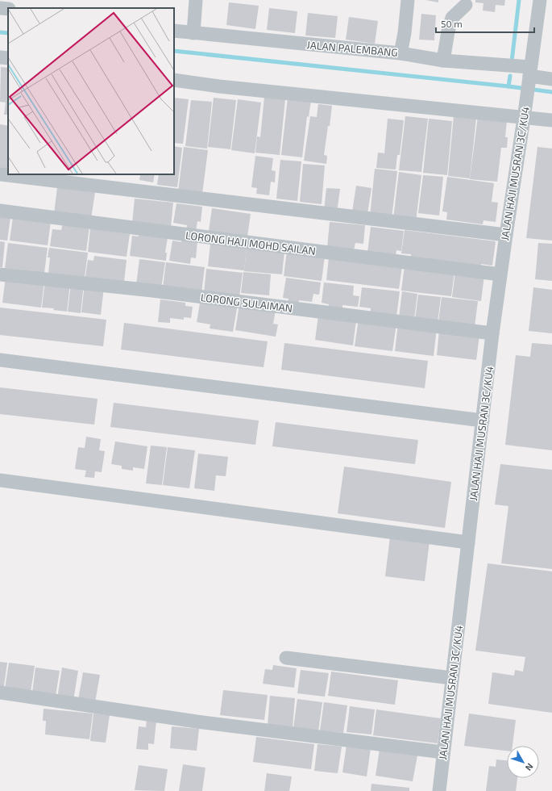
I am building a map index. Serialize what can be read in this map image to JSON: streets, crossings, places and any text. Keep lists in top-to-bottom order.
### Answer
{
  "streets": {
    "street": [
      "JALAN PALEMBANG",
      "JALAN HAJI MUSRAN 3C/KU4",
      "LORONG HAJI MOHD SAILAN",
      "LORONG SULAIMAN"
    ]
  },
  "crossings": [
    ["JALAN PALEMBANG", "JALAN HAJI MUSRAN 3C/KU4"],
    ["JALAN HAJI MUSRAN 3C/KU4", "LORONG HAJI MOHD SAILAN"],
    ["JALAN HAJI MUSRAN 3C/KU4", "LORONG SULAIMAN"]
  ],
  "scale_bar": "50 m",
  "north": "bottom right"
}
